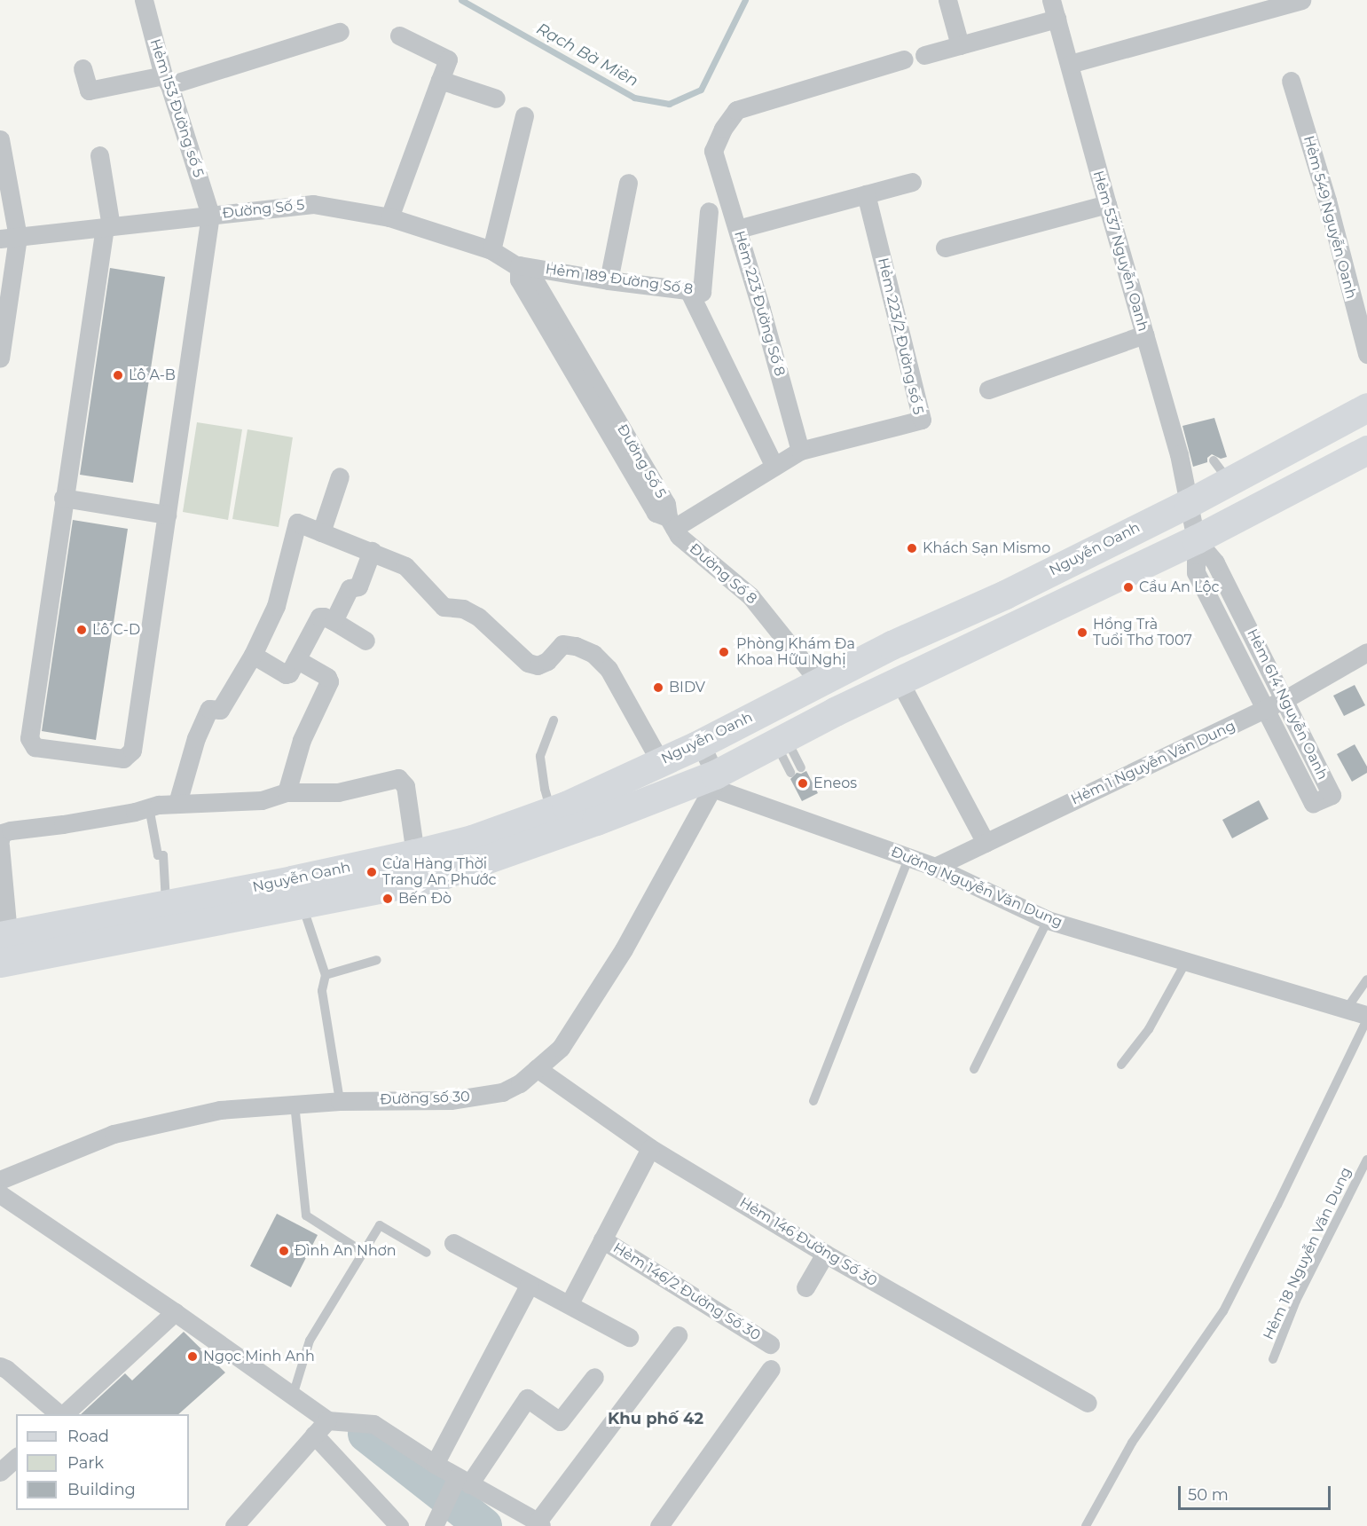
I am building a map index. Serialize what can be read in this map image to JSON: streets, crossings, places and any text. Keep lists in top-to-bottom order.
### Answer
{
  "streets": {
    "main road": ["Nguyễn Oanh"],
    "street": [
      "Hẻm 153 Đường số 5",
      "Đường Số 5",
      "Hẻm 549 Nguyễn Oanh",
      "Hẻm 537 Nguyễn Oanh",
      "Hẻm 189 Đường Số 8",
      "Hẻm 223 Đường Số 8",
      "Hẻm 223/2 Đường số 5",
      "Đường Số 8",
      "Hẻm 614 Nguyễn Oanh",
      "Hẻm 1 Nguyễn Văn Dung",
      "Đường Nguyễn Văn Dung",
      "Đường số 30",
      "Hẻm 146 Đường Số 30",
      "Hẻm 146/2 Đường Số 30"
    ],
    "lane": ["Hẻm 18 Nguyễn Văn Dung"]
  },
  "crossings": [
    ["Hẻm 153 Đường số 5", "Đường Số 5"],
    ["Đường Số 5", "Hẻm 189 Đường Số 8"],
    ["Đường Số 5", "Đường Số 8"],
    ["Hẻm 537 Nguyễn Oanh", "Nguyễn Oanh"],
    ["Hẻm 537 Nguyễn Oanh", "Hẻm 614 Nguyễn Oanh"],
    ["Hẻm 223 Đường Số 8", "Hẻm 223/2 Đường số 5"],
    ["Nguyễn Oanh", "Đường Số 8"],
    ["Nguyễn Oanh", "Hẻm 614 Nguyễn Oanh"],
    ["Nguyễn Oanh", "Đường Nguyễn Văn Dung"],
    ["Nguyễn Oanh", "Đường số 30"],
    ["Hẻm 614 Nguyễn Oanh", "Hẻm 1 Nguyễn Văn Dung"],
    ["Hẻm 1 Nguyễn Văn Dung", "Đường Nguyễn Văn Dung"],
    ["Đường Nguyễn Văn Dung", "Đường số 30"],
    ["Đường số 30", "Hẻm 146 Đường Số 30"]
  ],
  "districts": ["Khu phố 42"],
  "water": ["Rạch Bà Miên"],
  "places": [
    "Lô A-B",
    "Khách Sạn Mismo",
    "Cầu An Lộc",
    "Lô C-D",
    "Hồng Trà Tuổi Thơ T007",
    "Phòng Khám Đa Khoa Hữu Nghị",
    "BIDV",
    "Eneos",
    "Cửa Hàng Thời Trang An Phước",
    "Bến Đò",
    "Đình An Nhơn",
    "Ngọc Minh Anh"
  ],
  "legend": ["Road", "Park", "Building"],
  "scale_bar": "50 m"
}
